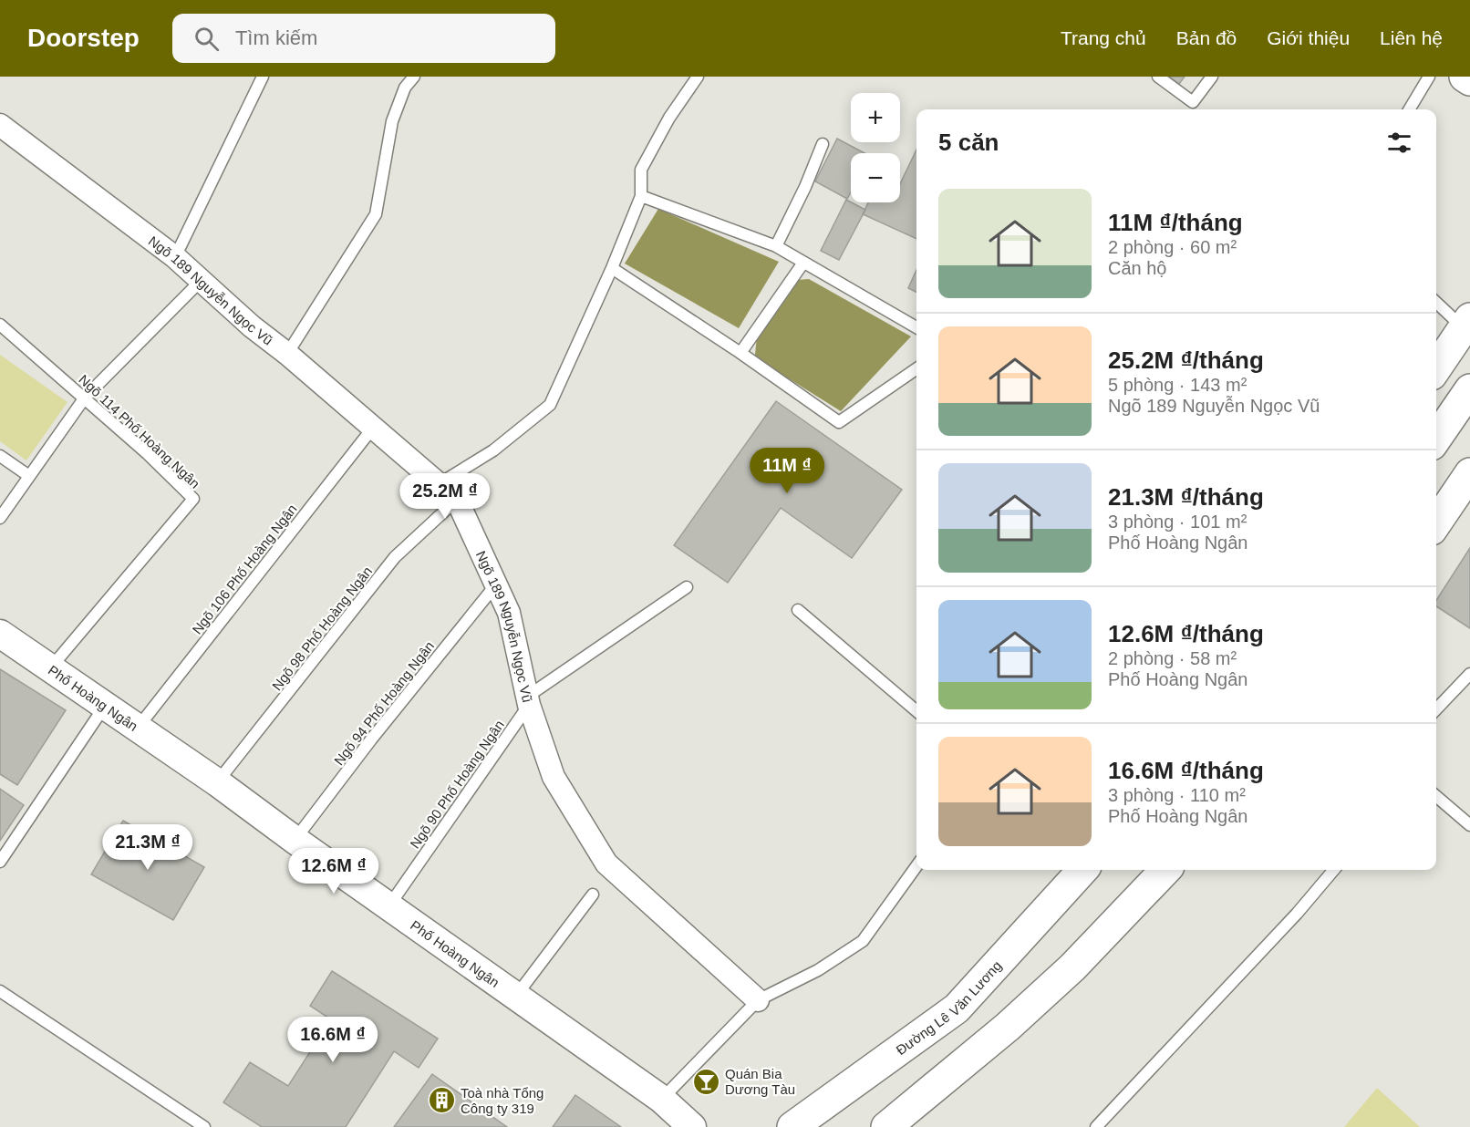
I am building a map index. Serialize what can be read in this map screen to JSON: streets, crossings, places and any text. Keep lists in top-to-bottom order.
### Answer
{
  "streets": {
    "main road": ["Đường Lê Văn Lương"],
    "street": ["Ngõ 189 Nguyễn Ngọc Vũ", "Phố Hoàng Ngân"],
    "lane": [
      "Ngõ 114 Phố Hoàng Ngân",
      "Ngõ 106 Phố Hoàng Ngân",
      "Ngõ 98 Phố Hoàng Ngân",
      "Ngõ 94 Phố Hoàng Ngân",
      "Ngõ 90 Phố Hoàng Ngân"
    ]
  },
  "crossings": [
    ["Ngõ 189 Nguyễn Ngọc Vũ", "Ngõ 106 Phố Hoàng Ngân"],
    ["Ngõ 189 Nguyễn Ngọc Vũ", "Ngõ 98 Phố Hoàng Ngân"],
    ["Ngõ 189 Nguyễn Ngọc Vũ", "Ngõ 94 Phố Hoàng Ngân"],
    ["Ngõ 189 Nguyễn Ngọc Vũ", "Ngõ 90 Phố Hoàng Ngân"],
    ["Ngõ 114 Phố Hoàng Ngân", "Phố Hoàng Ngân"],
    ["Ngõ 106 Phố Hoàng Ngân", "Phố Hoàng Ngân"],
    ["Ngõ 98 Phố Hoàng Ngân", "Phố Hoàng Ngân"],
    ["Phố Hoàng Ngân", "Ngõ 94 Phố Hoàng Ngân"],
    ["Phố Hoàng Ngân", "Ngõ 90 Phố Hoàng Ngân"]
  ],
  "places": {
    "bar": ["Quán Bia Dương Tàu"],
    "building": ["Toà nhà Tổng Công ty 319"]
  },
  "page": {
    "header": "Doorstep",
    "search": "Tìm kiếm",
    "nav": [
      "Trang chủ",
      "Bản đồ",
      "Giới thiệu",
      "Liên hệ"
    ],
    "map_buttons": ["+", "−"],
    "heading": "5 căn",
    "list": [
      {
        "name": "11M ₫/tháng",
        "note": "2 phòng · 60 m² · Căn hộ"
      },
      {
        "name": "25.2M ₫/tháng",
        "note": "5 phòng · 143 m² · Ngõ 189 Nguyễn Ngọc Vũ"
      },
      {
        "name": "21.3M ₫/tháng",
        "note": "3 phòng · 101 m² · Phố Hoàng Ngân"
      },
      {
        "name": "12.6M ₫/tháng",
        "note": "2 phòng · 58 m² · Phố Hoàng Ngân"
      },
      {
        "name": "16.6M ₫/tháng",
        "note": "3 phòng · 110 m² · Phố Hoàng Ngân"
      }
    ],
    "price": [
      "11M ₫",
      "25.2M ₫",
      "21.3M ₫",
      "12.6M ₫",
      "16.6M ₫"
    ]
  }
}
